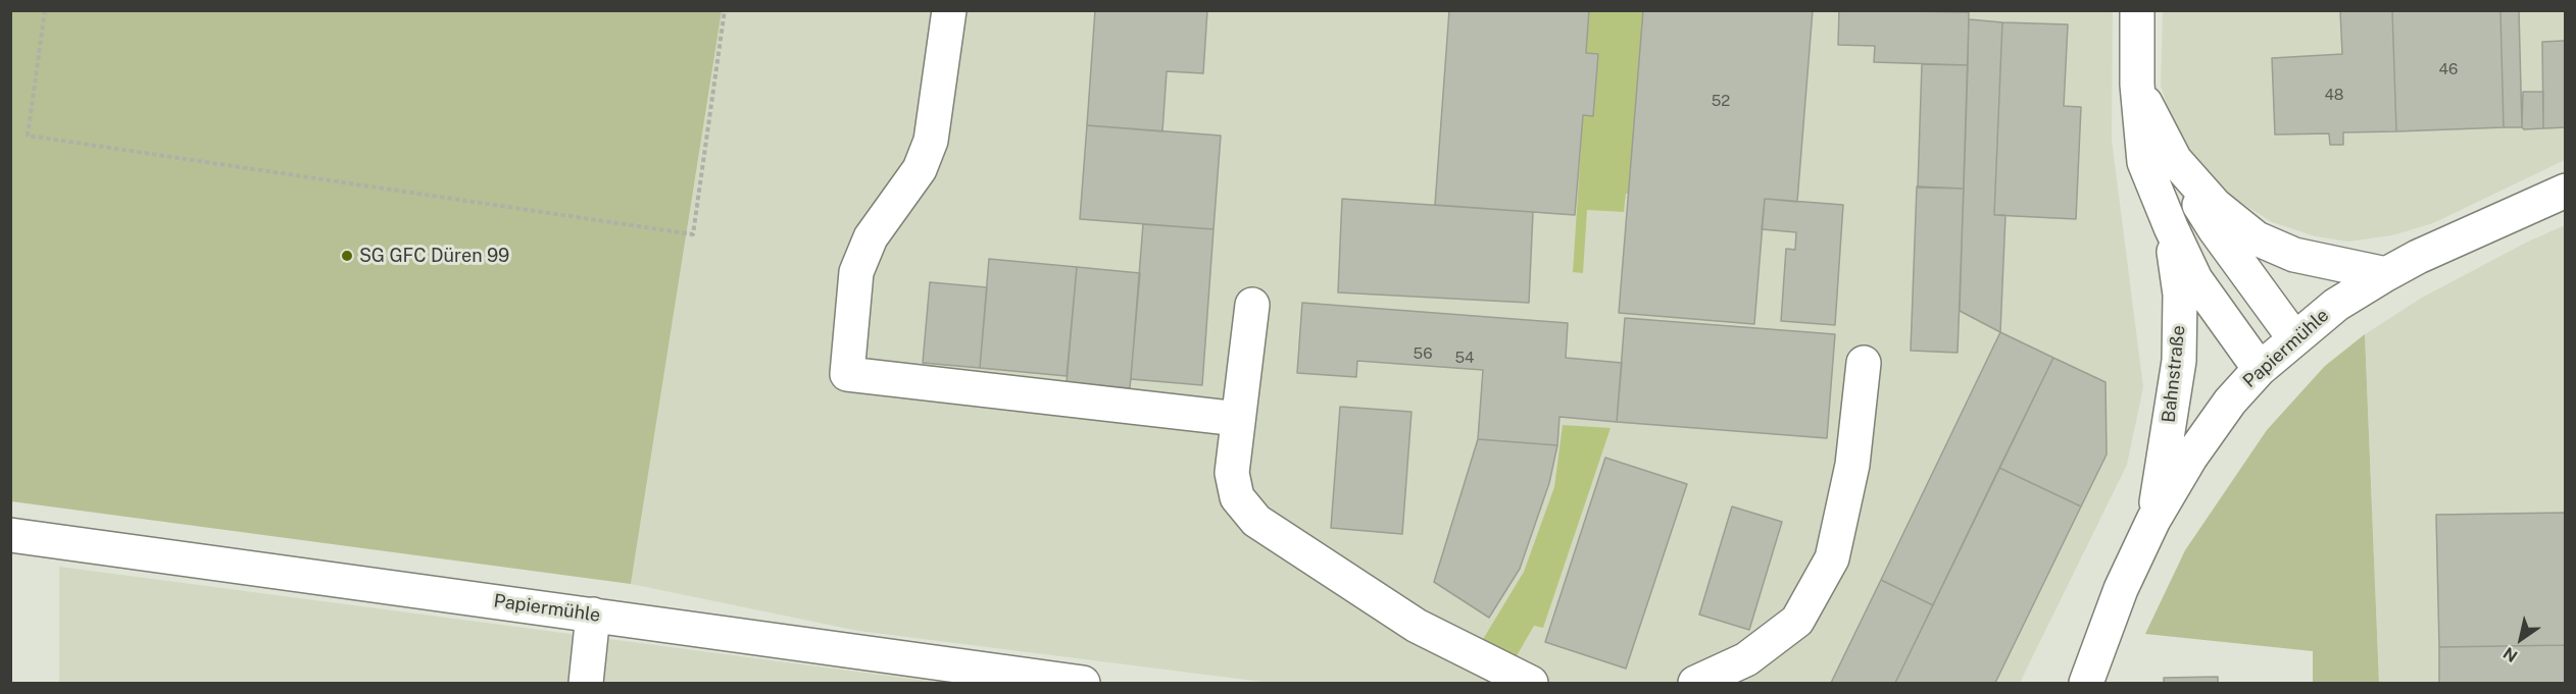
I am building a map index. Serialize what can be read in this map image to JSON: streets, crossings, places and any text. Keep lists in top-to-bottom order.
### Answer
{
  "streets": {
    "street": ["Papiermühle", "Bahnstraße"]
  },
  "crossings": [
    ["Papiermühle", "Bahnstraße"]
  ],
  "places": ["SG GFC Düren 99"],
  "house_numbers": [
    "46",
    "48",
    "52",
    "56",
    "54"
  ],
  "north": "bottom left"
}
